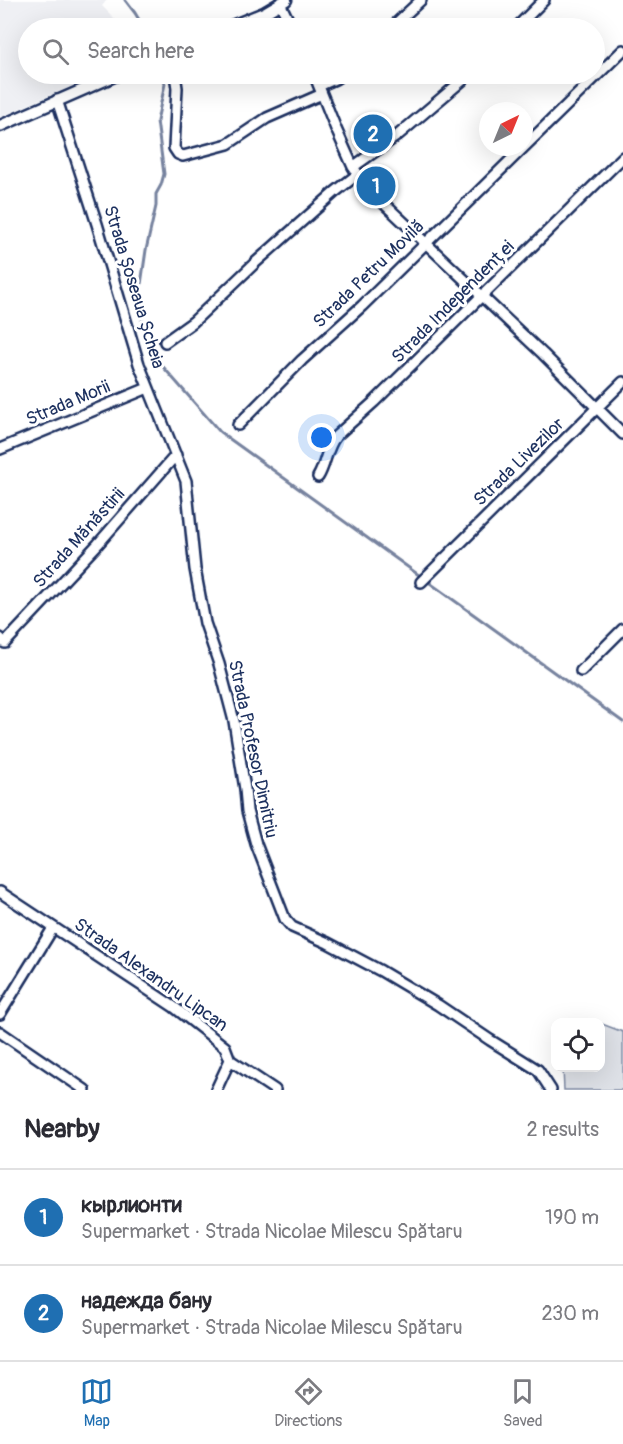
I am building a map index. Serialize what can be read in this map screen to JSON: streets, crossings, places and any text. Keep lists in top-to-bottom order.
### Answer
{
  "streets": {
    "street": [
      "Strada Petru Movilă",
      "Strada Șoseaua Șcheia",
      "Strada Independenței",
      "Strada Morii",
      "Strada Livezilor",
      "Strada Mănăstirii",
      "Strada Profesor Dimitriu",
      "Strada Alexandru Lipcan"
    ]
  },
  "crossings": [
    ["Strada Șoseaua Șcheia", "Strada Morii"],
    ["Strada Șoseaua Șcheia", "Strada Mănăstirii"],
    ["Strada Șoseaua Șcheia", "Strada Profesor Dimitriu"]
  ],
  "north": "top right",
  "page": {
    "search": "Search here",
    "pins": ["2", "1"],
    "heading": ["Nearby", "2 results"],
    "list": [
      {
        "mark": "1",
        "name": "кырлионти",
        "note": "Supermarket · Strada Nicolae Milescu Spătaru",
        "value": "190 m"
      },
      {
        "mark": "2",
        "name": "надежда бану",
        "note": "Supermarket · Strada Nicolae Milescu Spătaru",
        "value": "230 m"
      }
    ],
    "nav": ["Map", "Directions", "Saved"]
  }
}
